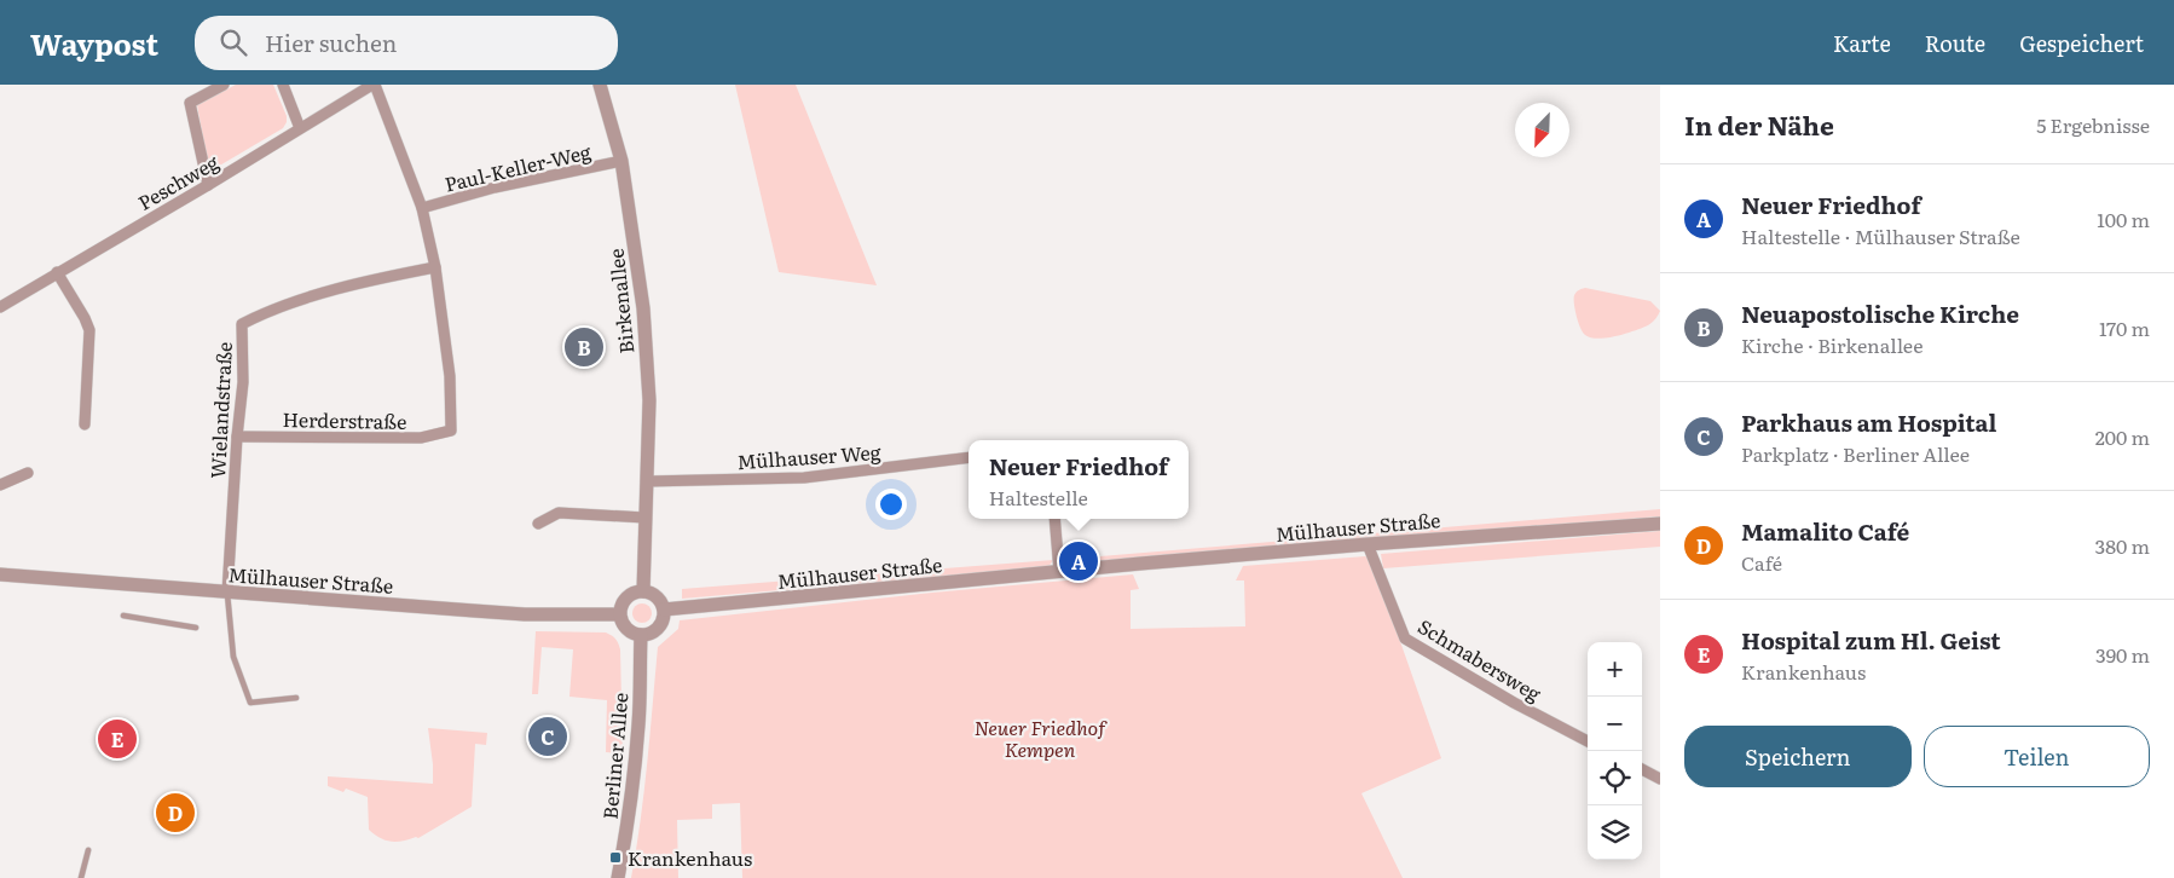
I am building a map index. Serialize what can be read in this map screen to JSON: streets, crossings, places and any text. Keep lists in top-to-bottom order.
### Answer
{
  "streets": {
    "street": [
      "Paul-Keller-Weg",
      "Peschweg",
      "Birkenallee",
      "Wielandstraße",
      "Herderstraße",
      "Mülhauser Weg",
      "Mülhauser Straße",
      "Schmabersweg",
      "Berliner Allee"
    ]
  },
  "crossings": [
    ["Paul-Keller-Weg", "Birkenallee"],
    ["Birkenallee", "Mülhauser Weg"],
    ["Birkenallee", "Mülhauser Straße"],
    ["Birkenallee", "Berliner Allee"],
    ["Wielandstraße", "Herderstraße"],
    ["Wielandstraße", "Mülhauser Straße"],
    ["Mülhauser Straße", "Schmabersweg"],
    ["Mülhauser Straße", "Berliner Allee"]
  ],
  "parks": ["Neuer Friedhof Kempen"],
  "places": {
    "transit": ["Krankenhaus"]
  },
  "north": "bottom left",
  "page": {
    "header": "Waypost",
    "search": "Hier suchen",
    "nav": ["Karte", "Route", "Gespeichert"],
    "heading": ["In der Nähe", "5 Ergebnisse"],
    "list": [
      {
        "mark": "A",
        "name": "Neuer Friedhof",
        "note": "Haltestelle · Mülhauser Straße",
        "value": "100 m"
      },
      {
        "mark": "B",
        "name": "Neuapostolische Kirche",
        "note": "Kirche · Birkenallee",
        "value": "170 m"
      },
      {
        "mark": "C",
        "name": "Parkhaus am Hospital",
        "note": "Parkplatz · Berliner Allee",
        "value": "200 m"
      },
      {
        "mark": "D",
        "name": "Mamalito Café",
        "note": "Café",
        "value": "380 m"
      },
      {
        "mark": "E",
        "name": "Hospital zum Hl. Geist",
        "note": "Krankenhaus",
        "value": "390 m"
      }
    ],
    "pins": [
      "B",
      "A",
      "C",
      "E",
      "D"
    ],
    "popup": ["Neuer Friedhof", "Haltestelle"],
    "map_buttons": ["+", "−"],
    "buttons": ["Speichern", "Teilen"]
  }
}
